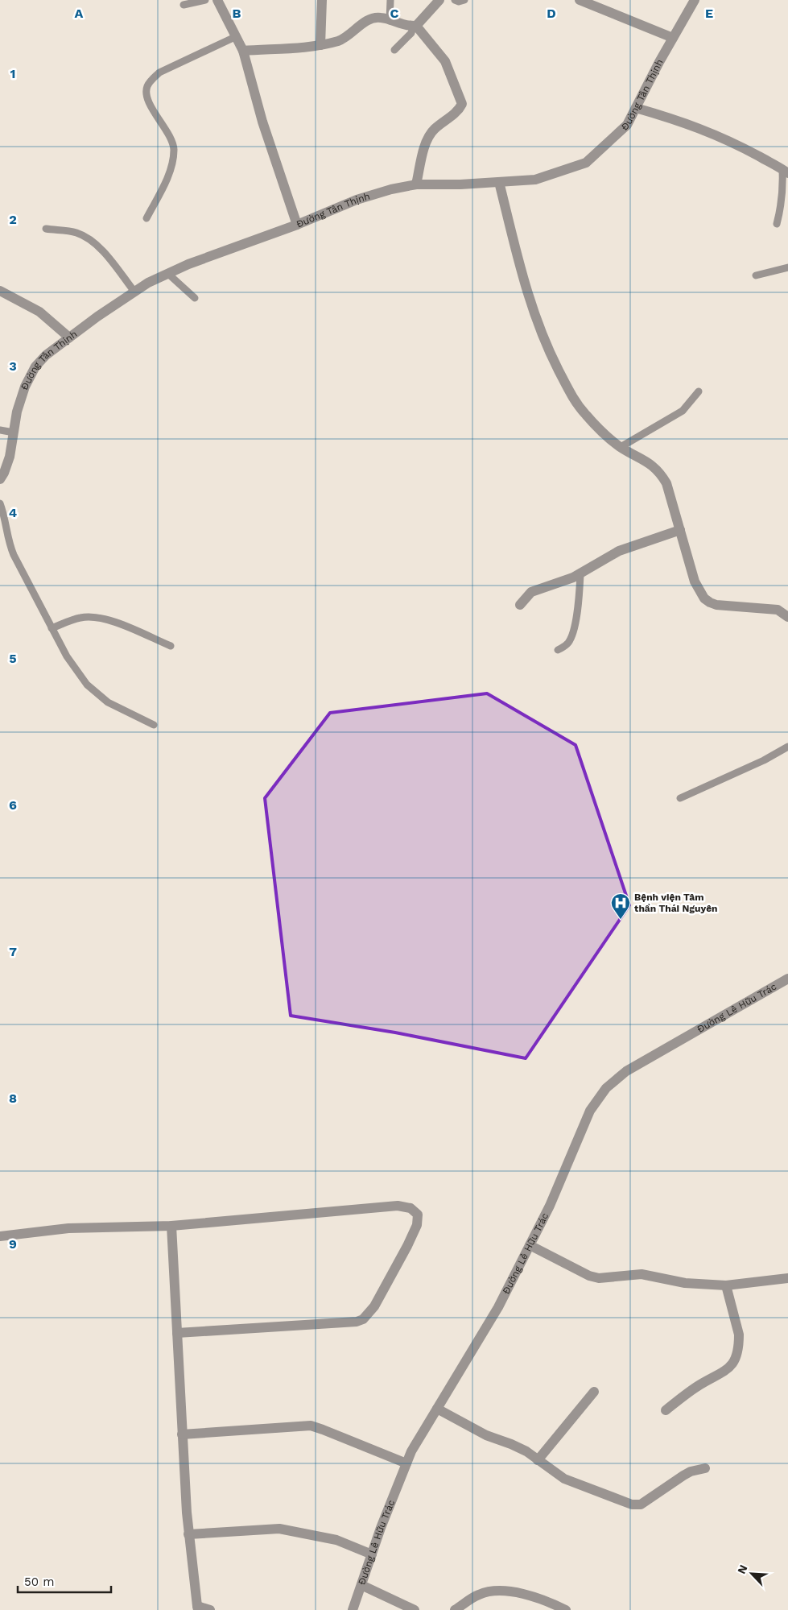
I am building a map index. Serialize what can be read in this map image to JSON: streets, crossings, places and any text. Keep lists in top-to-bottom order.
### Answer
{
  "streets": {
    "street": ["Đường Tân Thịnh", "Đường Lê Hữu Trác"]
  },
  "places": {
    "hospital": ["Bệnh viện Tâm thần Thái Nguyên"]
  },
  "scale_bar": "50 m",
  "north": "top left",
  "grid": {
    "columns": [
      "A",
      "B",
      "C",
      "D",
      "E"
    ],
    "rows": [
      "1",
      "2",
      "3",
      "4",
      "5",
      "6",
      "7",
      "8",
      "9"
    ]
  }
}
